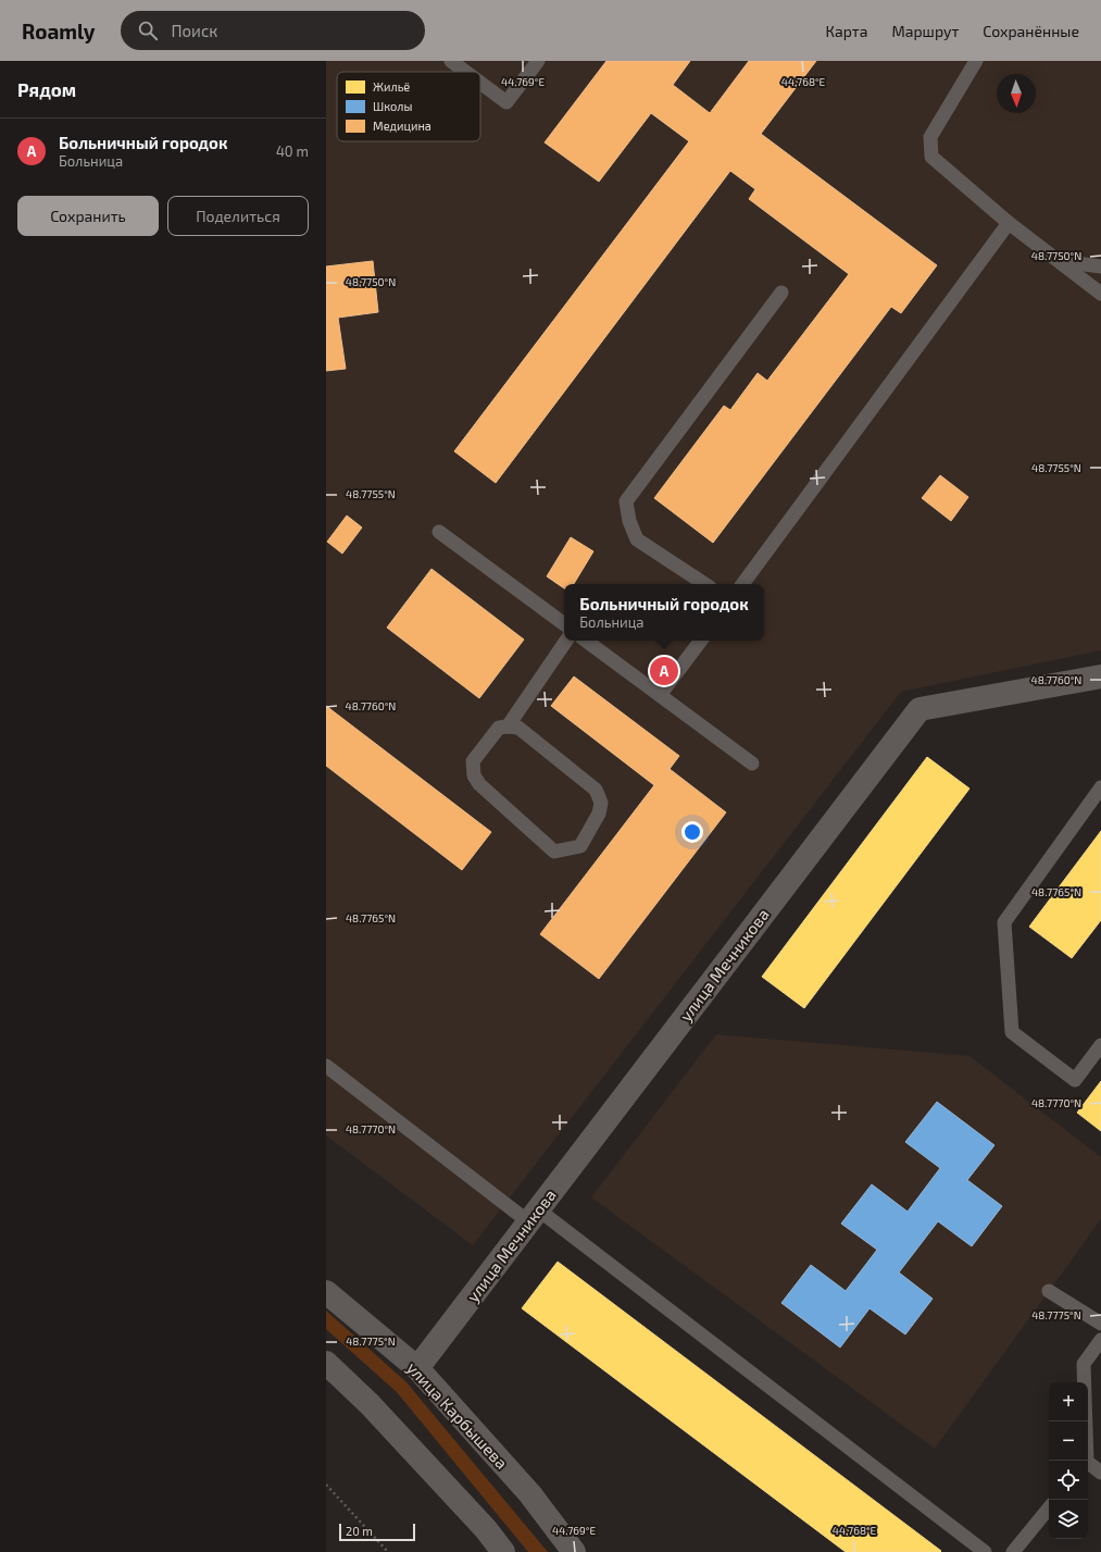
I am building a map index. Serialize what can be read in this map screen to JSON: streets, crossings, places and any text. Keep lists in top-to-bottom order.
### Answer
{
  "streets": {
    "street": ["улица Мечникова", "улица Карбышева"]
  },
  "crossings": [
    ["улица Мечникова", "улица Карбышева"]
  ],
  "legend": ["Жильё", "Школы", "Медицина"],
  "scale_bar": "20 m",
  "north": "bottom",
  "page": {
    "header": "Roamly",
    "search": "Поиск",
    "nav": ["Карта", "Маршрут", "Сохранённые"],
    "heading": "Рядом",
    "list": [
      {
        "mark": "A",
        "name": "Больничный городок",
        "note": "Больница",
        "value": "40 m"
      }
    ],
    "buttons": ["Сохранить", "Поделиться"],
    "popup": ["Больничный городок", "Больница"],
    "pins": "A",
    "map_buttons": ["+", "−"],
    "scale": "20 m"
  },
  "coordinates": [
    "44.769°E",
    "44.768°E",
    "48.7750°N",
    "48.7755°N",
    "48.7760°N",
    "48.7765°N",
    "48.7770°N",
    "48.7775°N"
  ]
}
